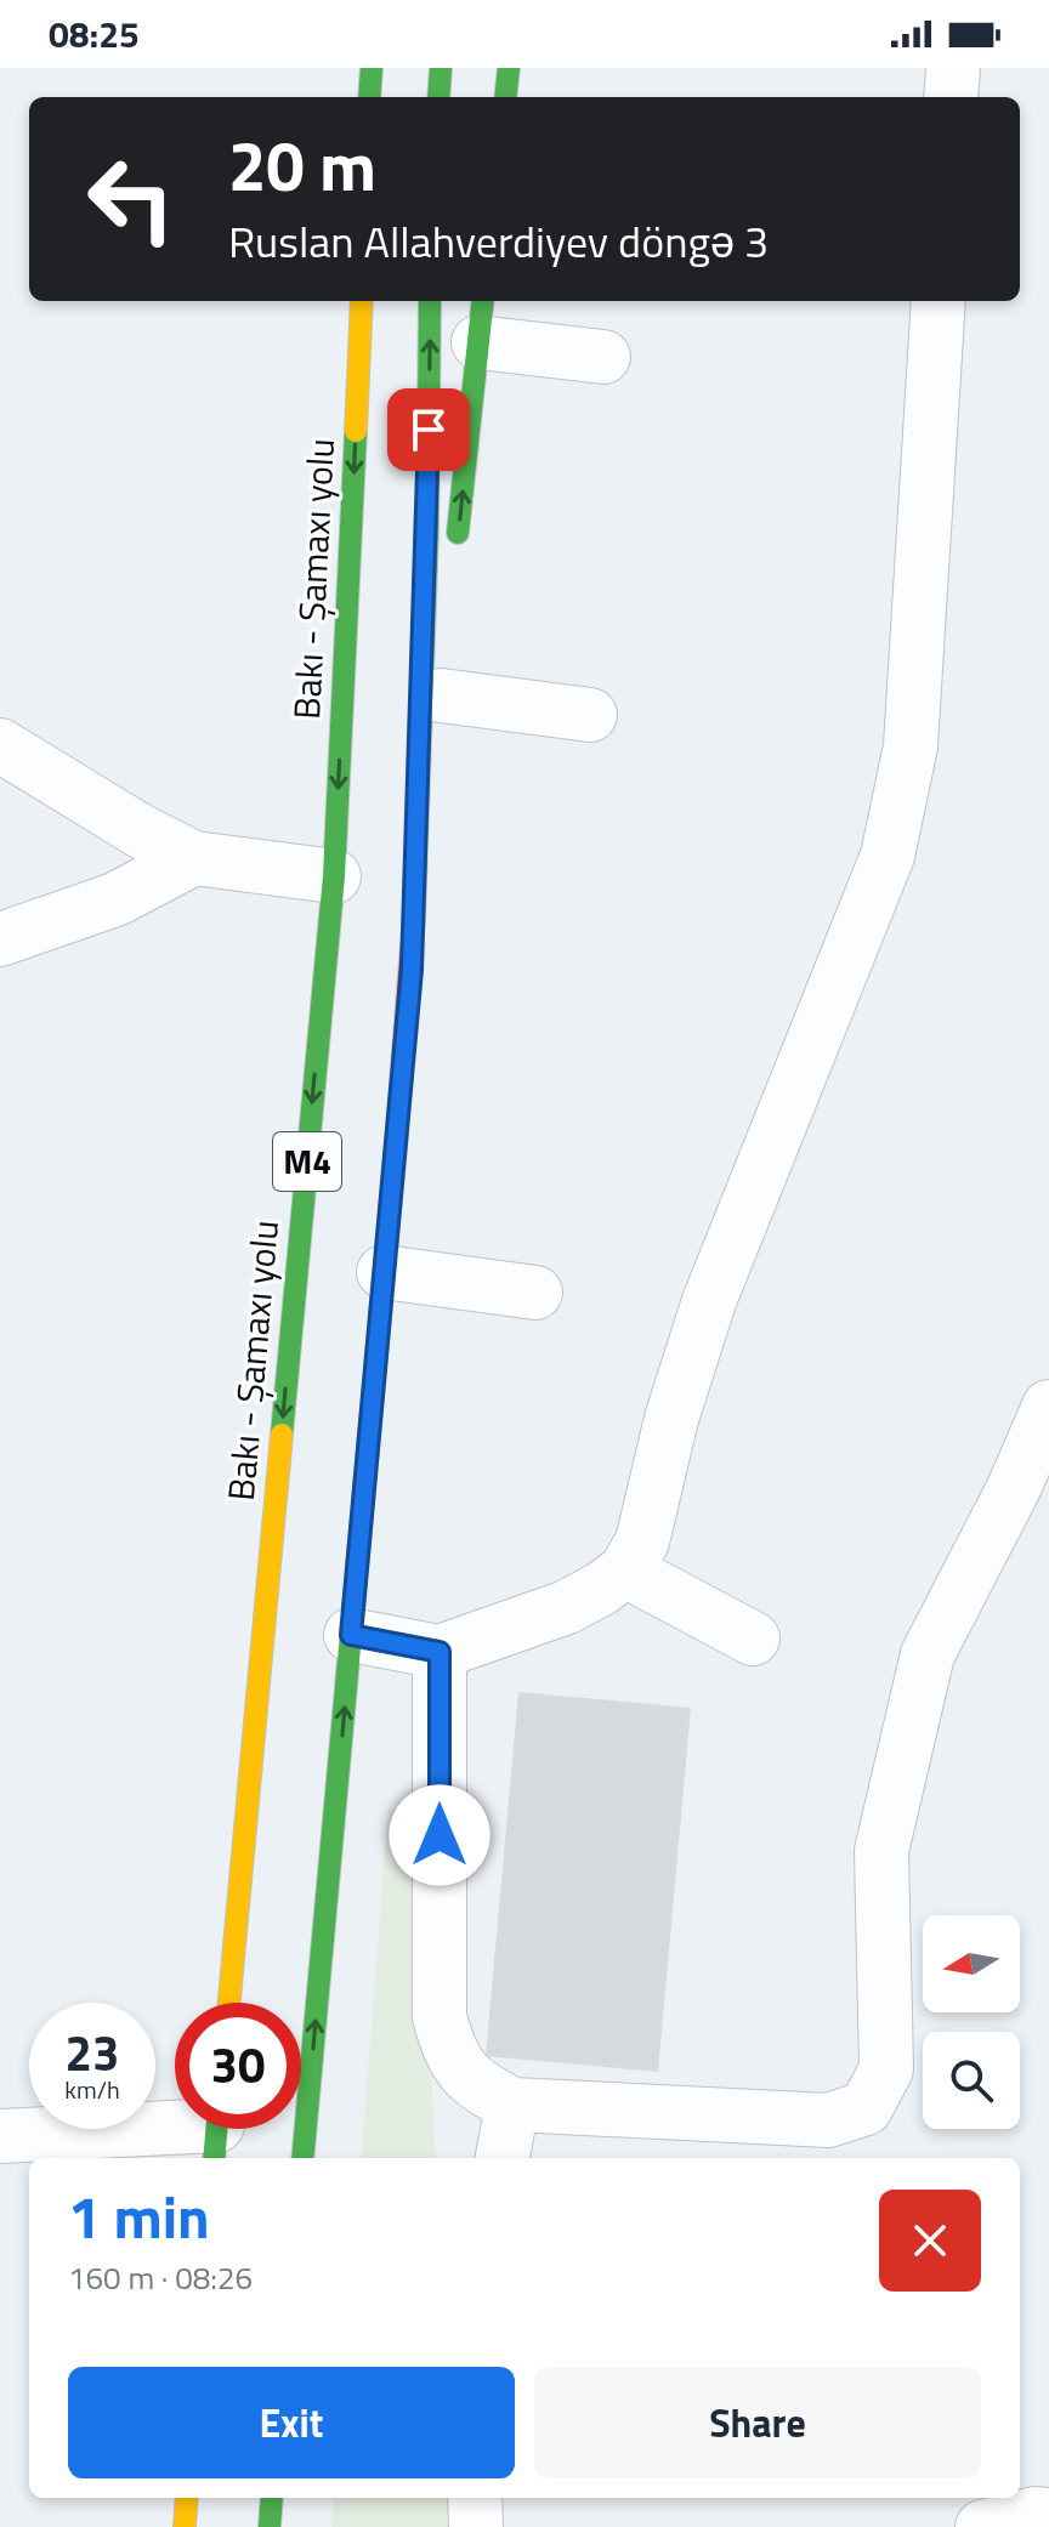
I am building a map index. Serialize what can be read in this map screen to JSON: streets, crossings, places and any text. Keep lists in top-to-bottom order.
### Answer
{
  "streets": {
    "highway": ["Bakı - Şamaxı yolu", "M4"]
  },
  "north": "left",
  "page": {
    "status": "08:25",
    "turn": ["20 m", "Ruslan Allahverdiyev döngə 3"],
    "speed": "23 km/h",
    "limit": "30",
    "heading": ["1 min", "160 m · 08:26"],
    "buttons": ["Exit", "Share"]
  }
}
